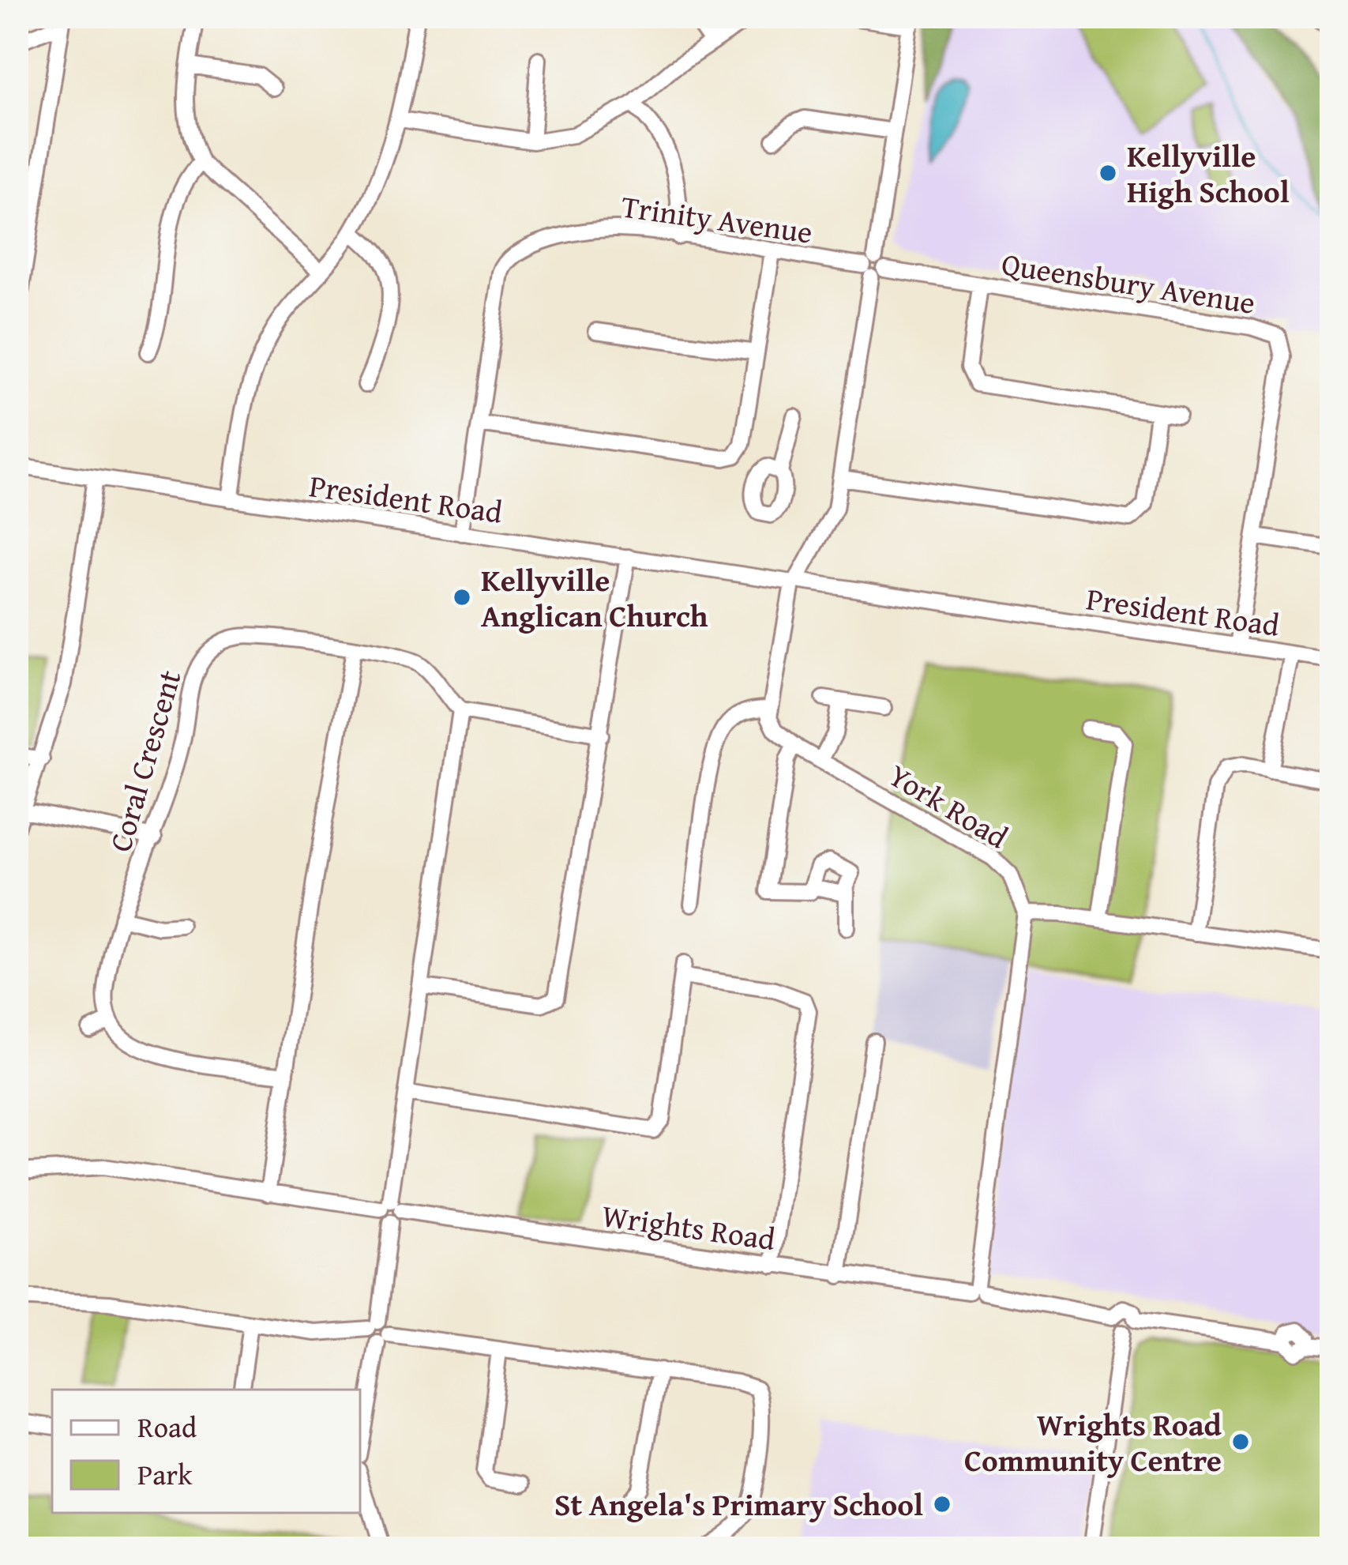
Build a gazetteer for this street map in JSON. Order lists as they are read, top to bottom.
{
  "streets": {
    "street": [
      "Trinity Avenue",
      "Queensbury Avenue",
      "President Road",
      "Coral Crescent",
      "York Road",
      "Wrights Road"
    ]
  },
  "crossings": [
    ["Trinity Avenue", "Queensbury Avenue"],
    ["Trinity Avenue", "President Road"],
    ["Queensbury Avenue", "President Road"]
  ],
  "places": [
    "Kellyville High School",
    "Kellyville Anglican Church",
    "Wrights Road Community Centre",
    "St Angela's Primary School"
  ],
  "legend": ["Road", "Park"]
}
